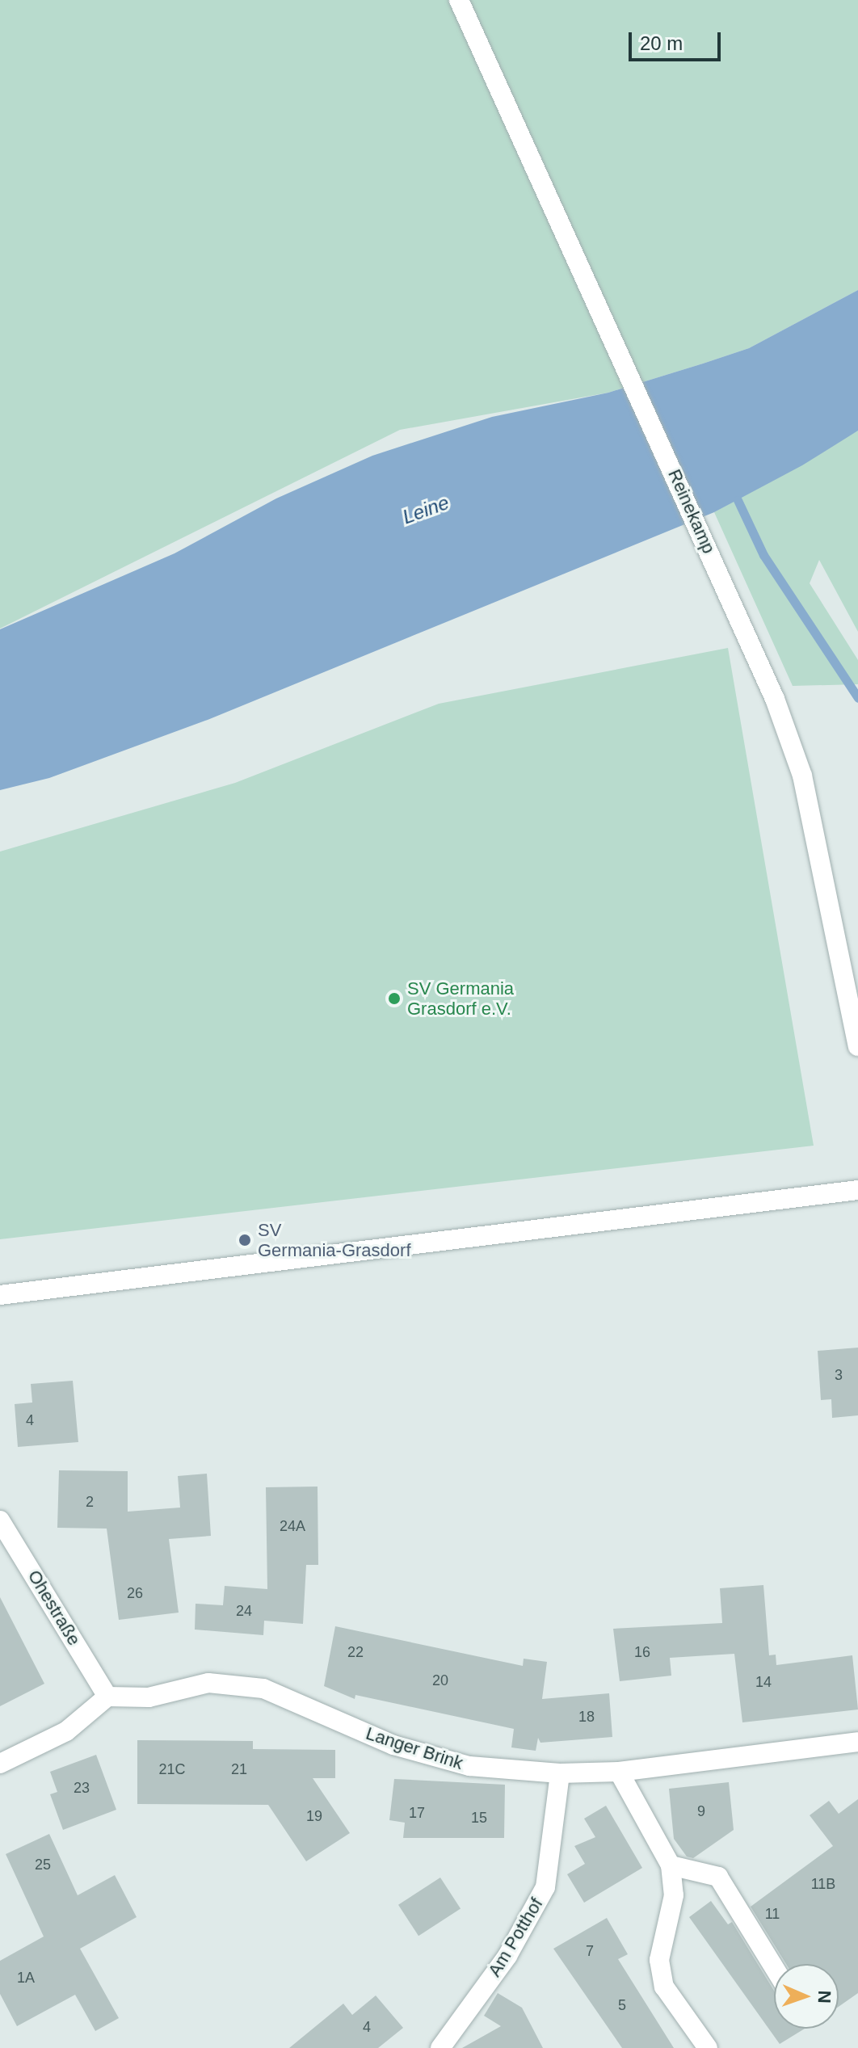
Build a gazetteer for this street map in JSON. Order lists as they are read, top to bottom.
{
  "streets": {
    "street": [
      "Reinekamp",
      "Ohestraße",
      "Langer Brink",
      "Am Potthof"
    ]
  },
  "crossings": [
    ["Ohestraße", "Langer Brink"],
    ["Langer Brink", "Am Potthof"]
  ],
  "water": ["Leine"],
  "places": ["SV Germania Grasdorf e.V.", "SV Germania-Grasdorf"],
  "house_numbers": [
    "3",
    "4",
    "2",
    "24A",
    "26",
    "24",
    "22",
    "16",
    "20",
    "14",
    "18",
    "21C",
    "21",
    "23",
    "9",
    "17",
    "19",
    "15",
    "25",
    "11B",
    "11",
    "7",
    "1A",
    "5",
    "4"
  ],
  "scale_bar": "20 m",
  "north": "right"
}
